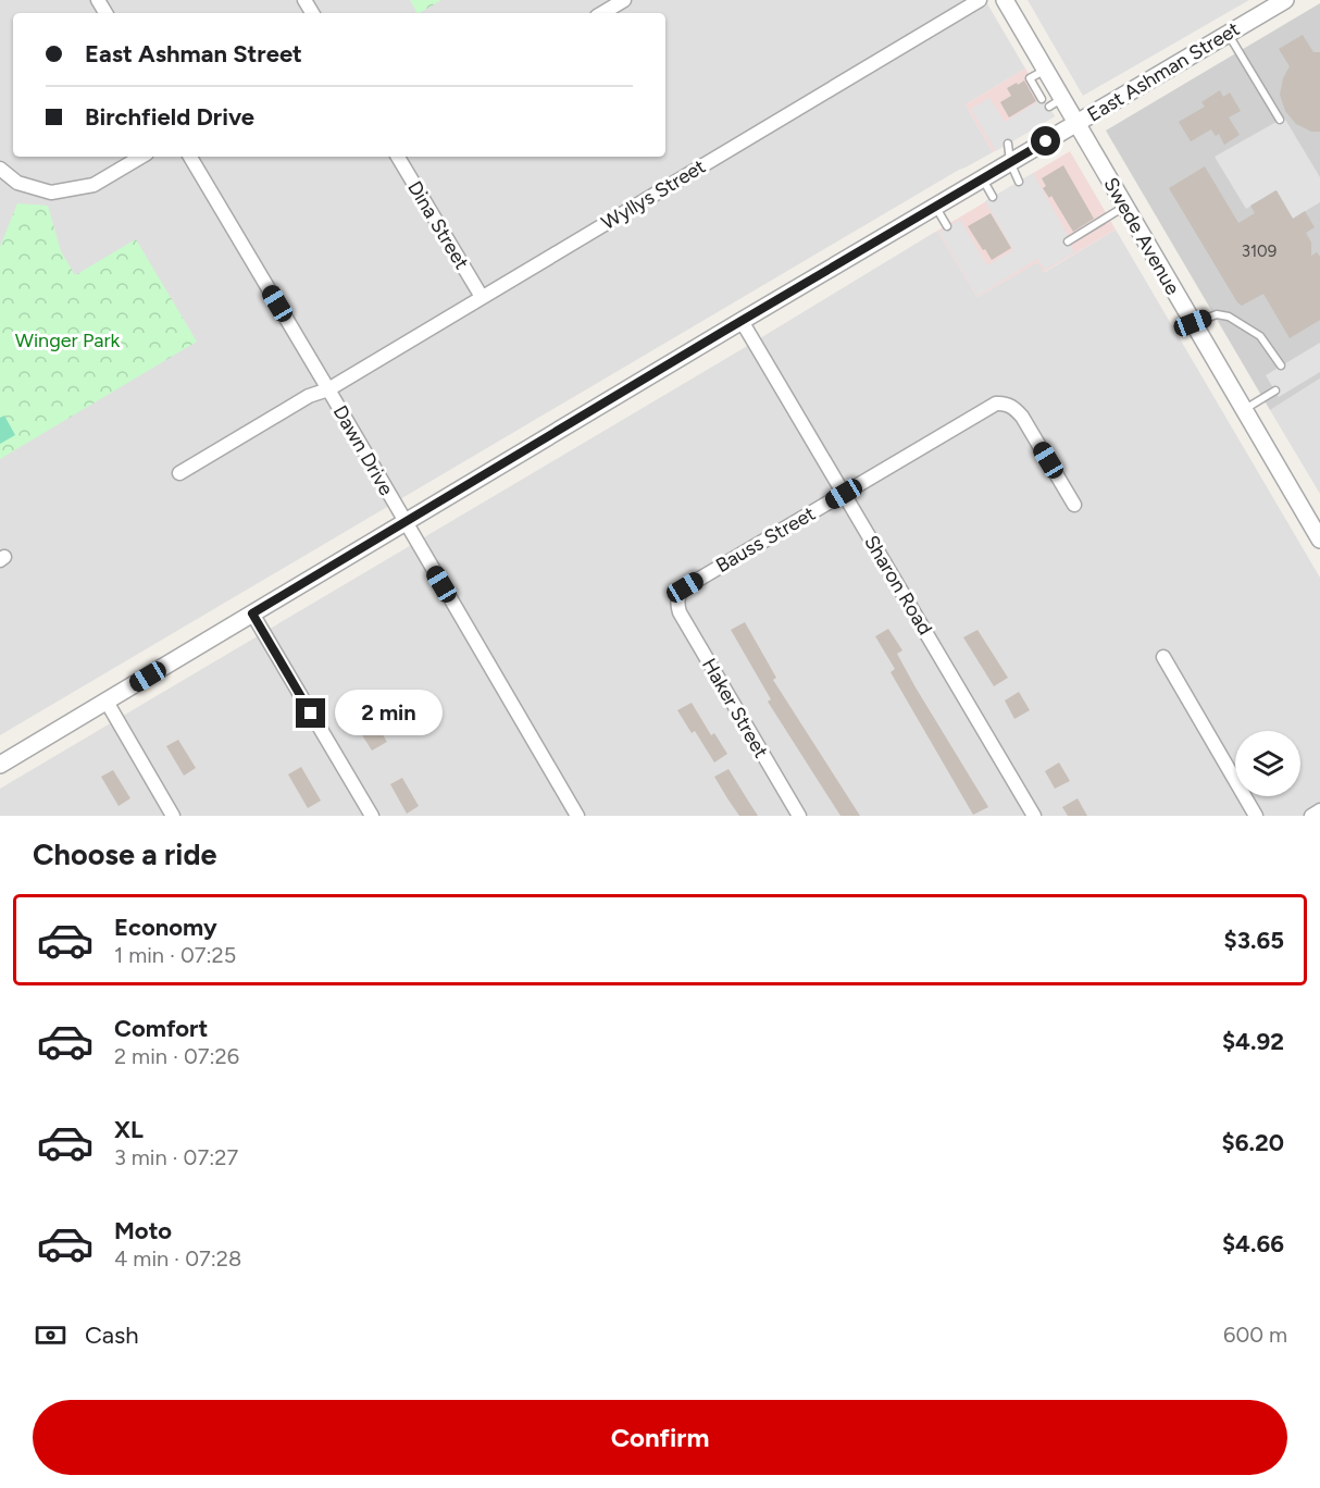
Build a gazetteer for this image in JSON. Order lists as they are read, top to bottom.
{
  "streets": {
    "street": [
      "East Ashman Street",
      "Wyllys Street",
      "Dina Street",
      "Swede Avenue",
      "Dawn Drive",
      "Bauss Street",
      "Sharon Road",
      "Haker Street"
    ]
  },
  "crossings": [
    ["East Ashman Street", "Swede Avenue"],
    ["East Ashman Street", "Dawn Drive"],
    ["East Ashman Street", "Sharon Road"],
    ["Wyllys Street", "Dina Street"],
    ["Wyllys Street", "Dawn Drive"],
    ["Bauss Street", "Sharon Road"],
    ["Bauss Street", "Haker Street"]
  ],
  "parks": ["Winger Park"],
  "house_numbers": ["3109"],
  "page": {
    "banner": ["East Ashman Street", "Birchfield Drive"],
    "bubble": "2 min",
    "heading": "Choose a ride",
    "list": [
      {
        "name": "Economy",
        "note": "1 min · 07:25",
        "value": "$3.65"
      },
      {
        "name": "Comfort",
        "note": "2 min · 07:26",
        "value": "$4.92"
      },
      {
        "name": "XL",
        "note": "3 min · 07:27",
        "value": "$6.20"
      },
      {
        "name": "Moto",
        "note": "4 min · 07:28",
        "value": "$4.66"
      }
    ],
    "pay": ["Cash", "600 m"],
    "buttons": "Confirm"
  }
}
